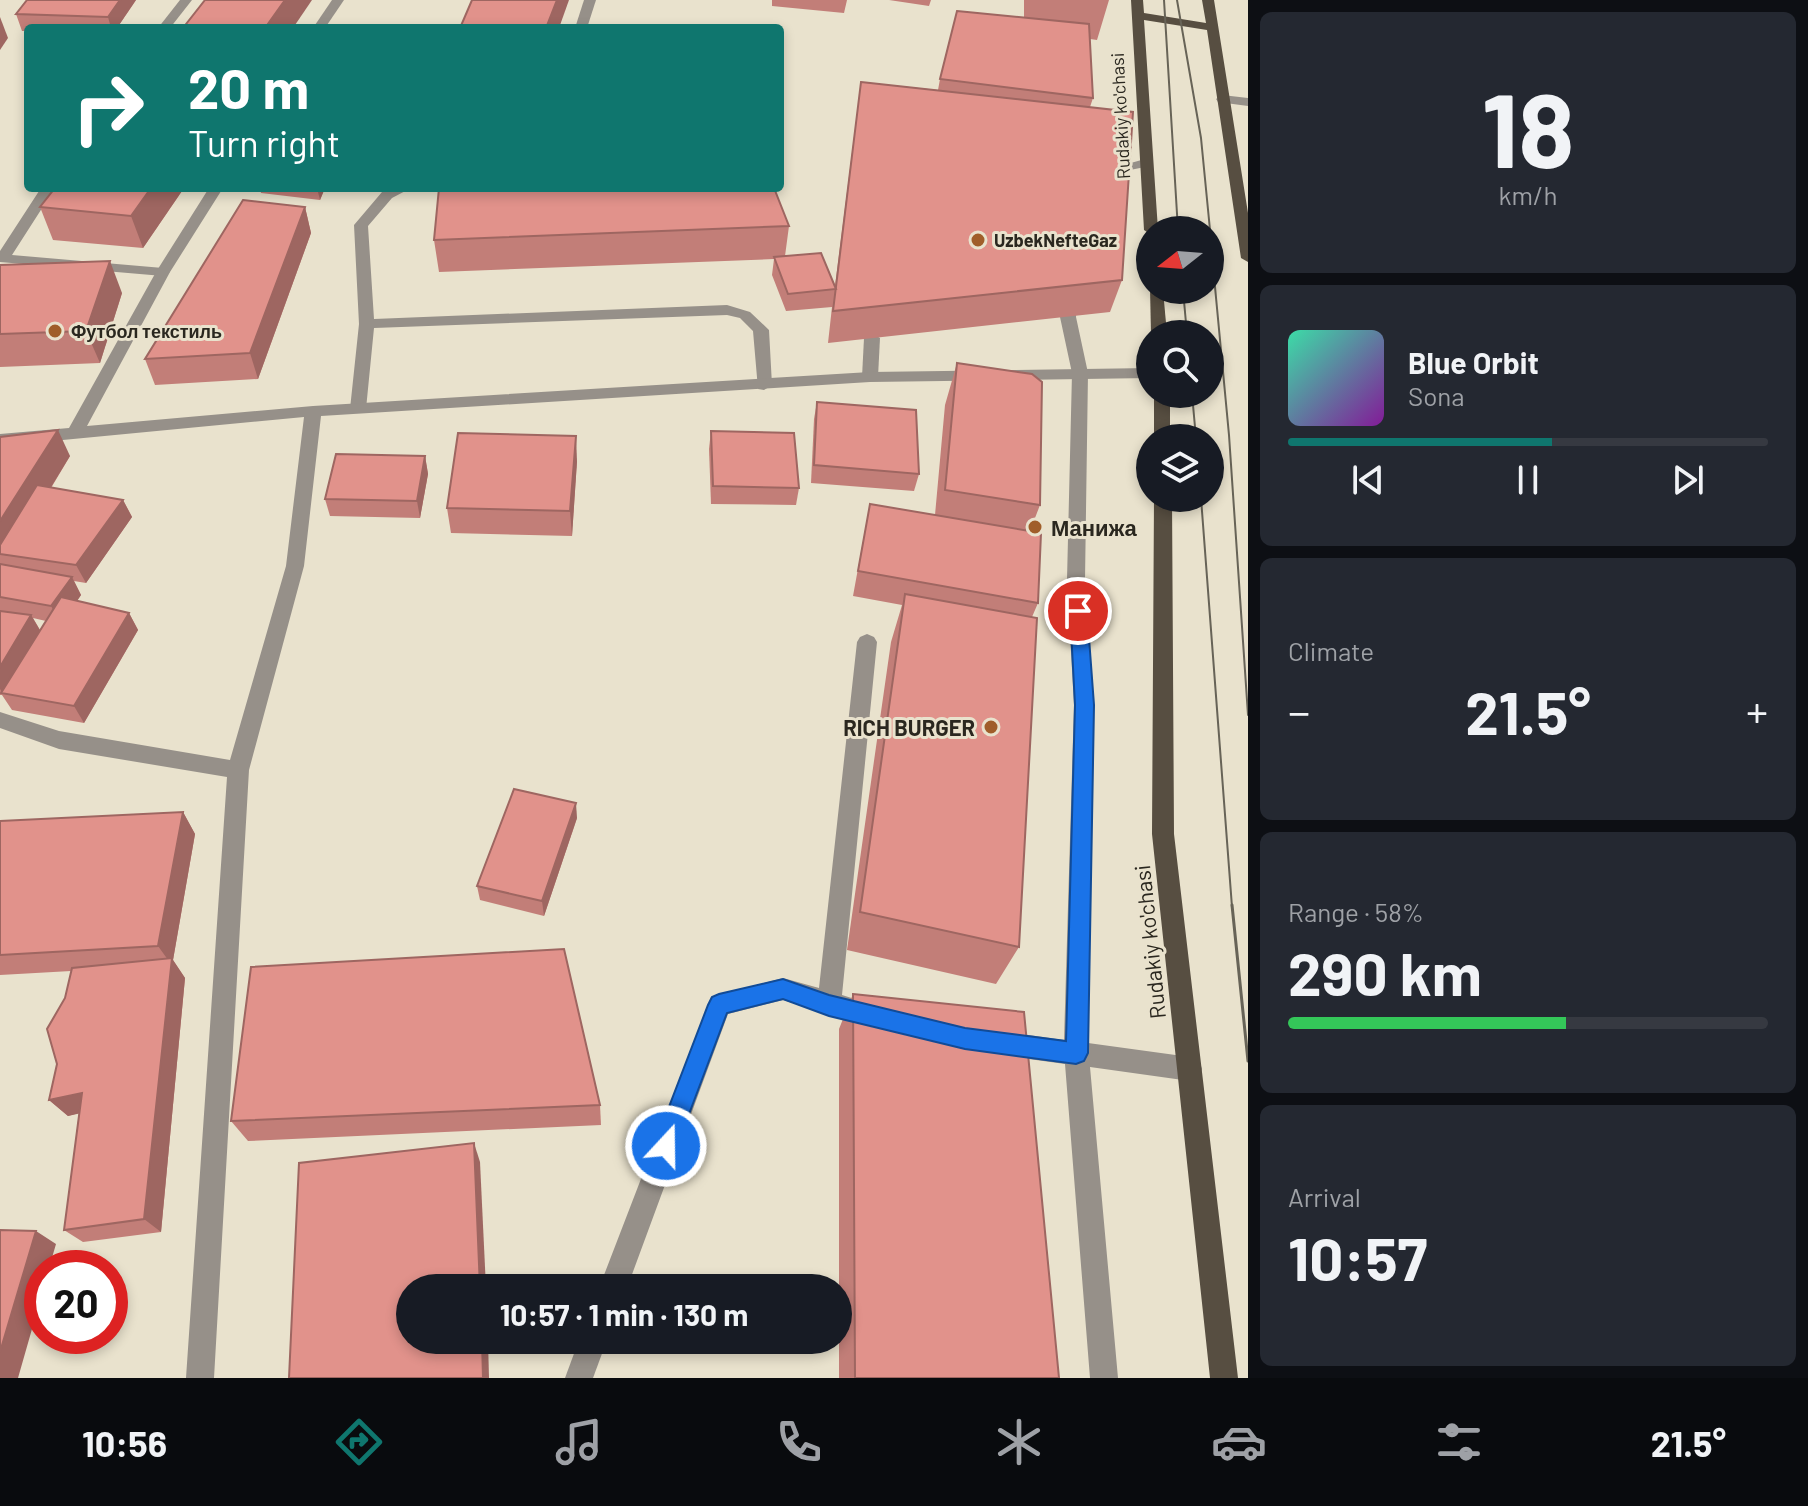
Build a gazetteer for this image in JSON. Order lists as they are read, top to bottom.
{
  "streets": {
    "main road": ["Rudakiy ko'chasi"]
  },
  "places": [
    "UzbekNefteGaz",
    "Футбол текстиль",
    "Манижа",
    "RICH BURGER"
  ],
  "north": "left",
  "page": {
    "tile": [
      ["18", "km/h"],
      "Climate",
      ["Range · 58%", "290 km"],
      ["Arrival", "10:57"]
    ],
    "turn": ["20 m", "Turn right"],
    "song": ["Blue Orbit", "Sona"],
    "heat": ["−", "21.5°", "+"],
    "limit": "20",
    "trip": "10:57 · 1 min · 130 m",
    "tabs": ["10:56", "21.5°"]
  }
}
